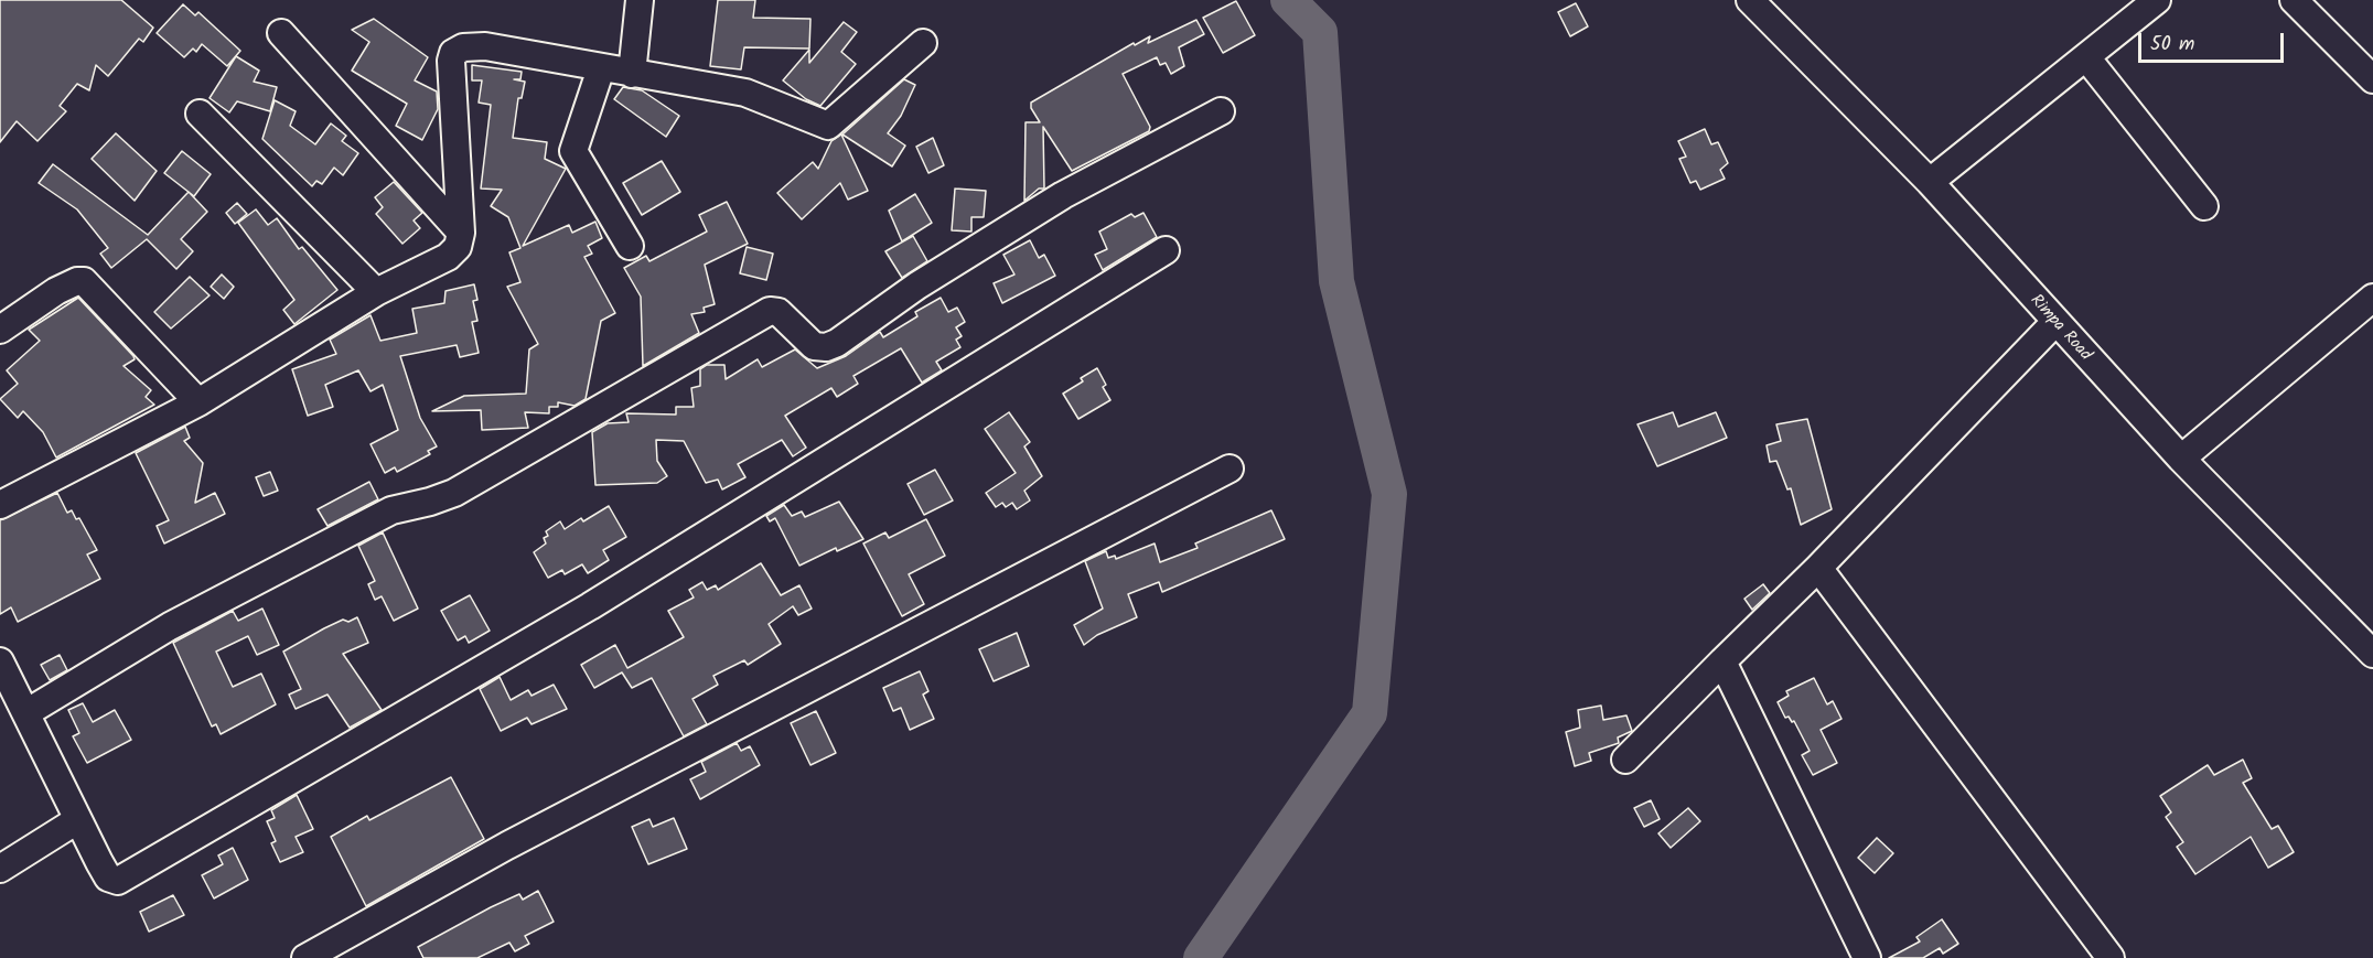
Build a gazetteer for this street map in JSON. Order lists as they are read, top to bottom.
{
  "streets": {
    "street": ["Rimpa Road"]
  },
  "scale_bar": "50 m"
}
